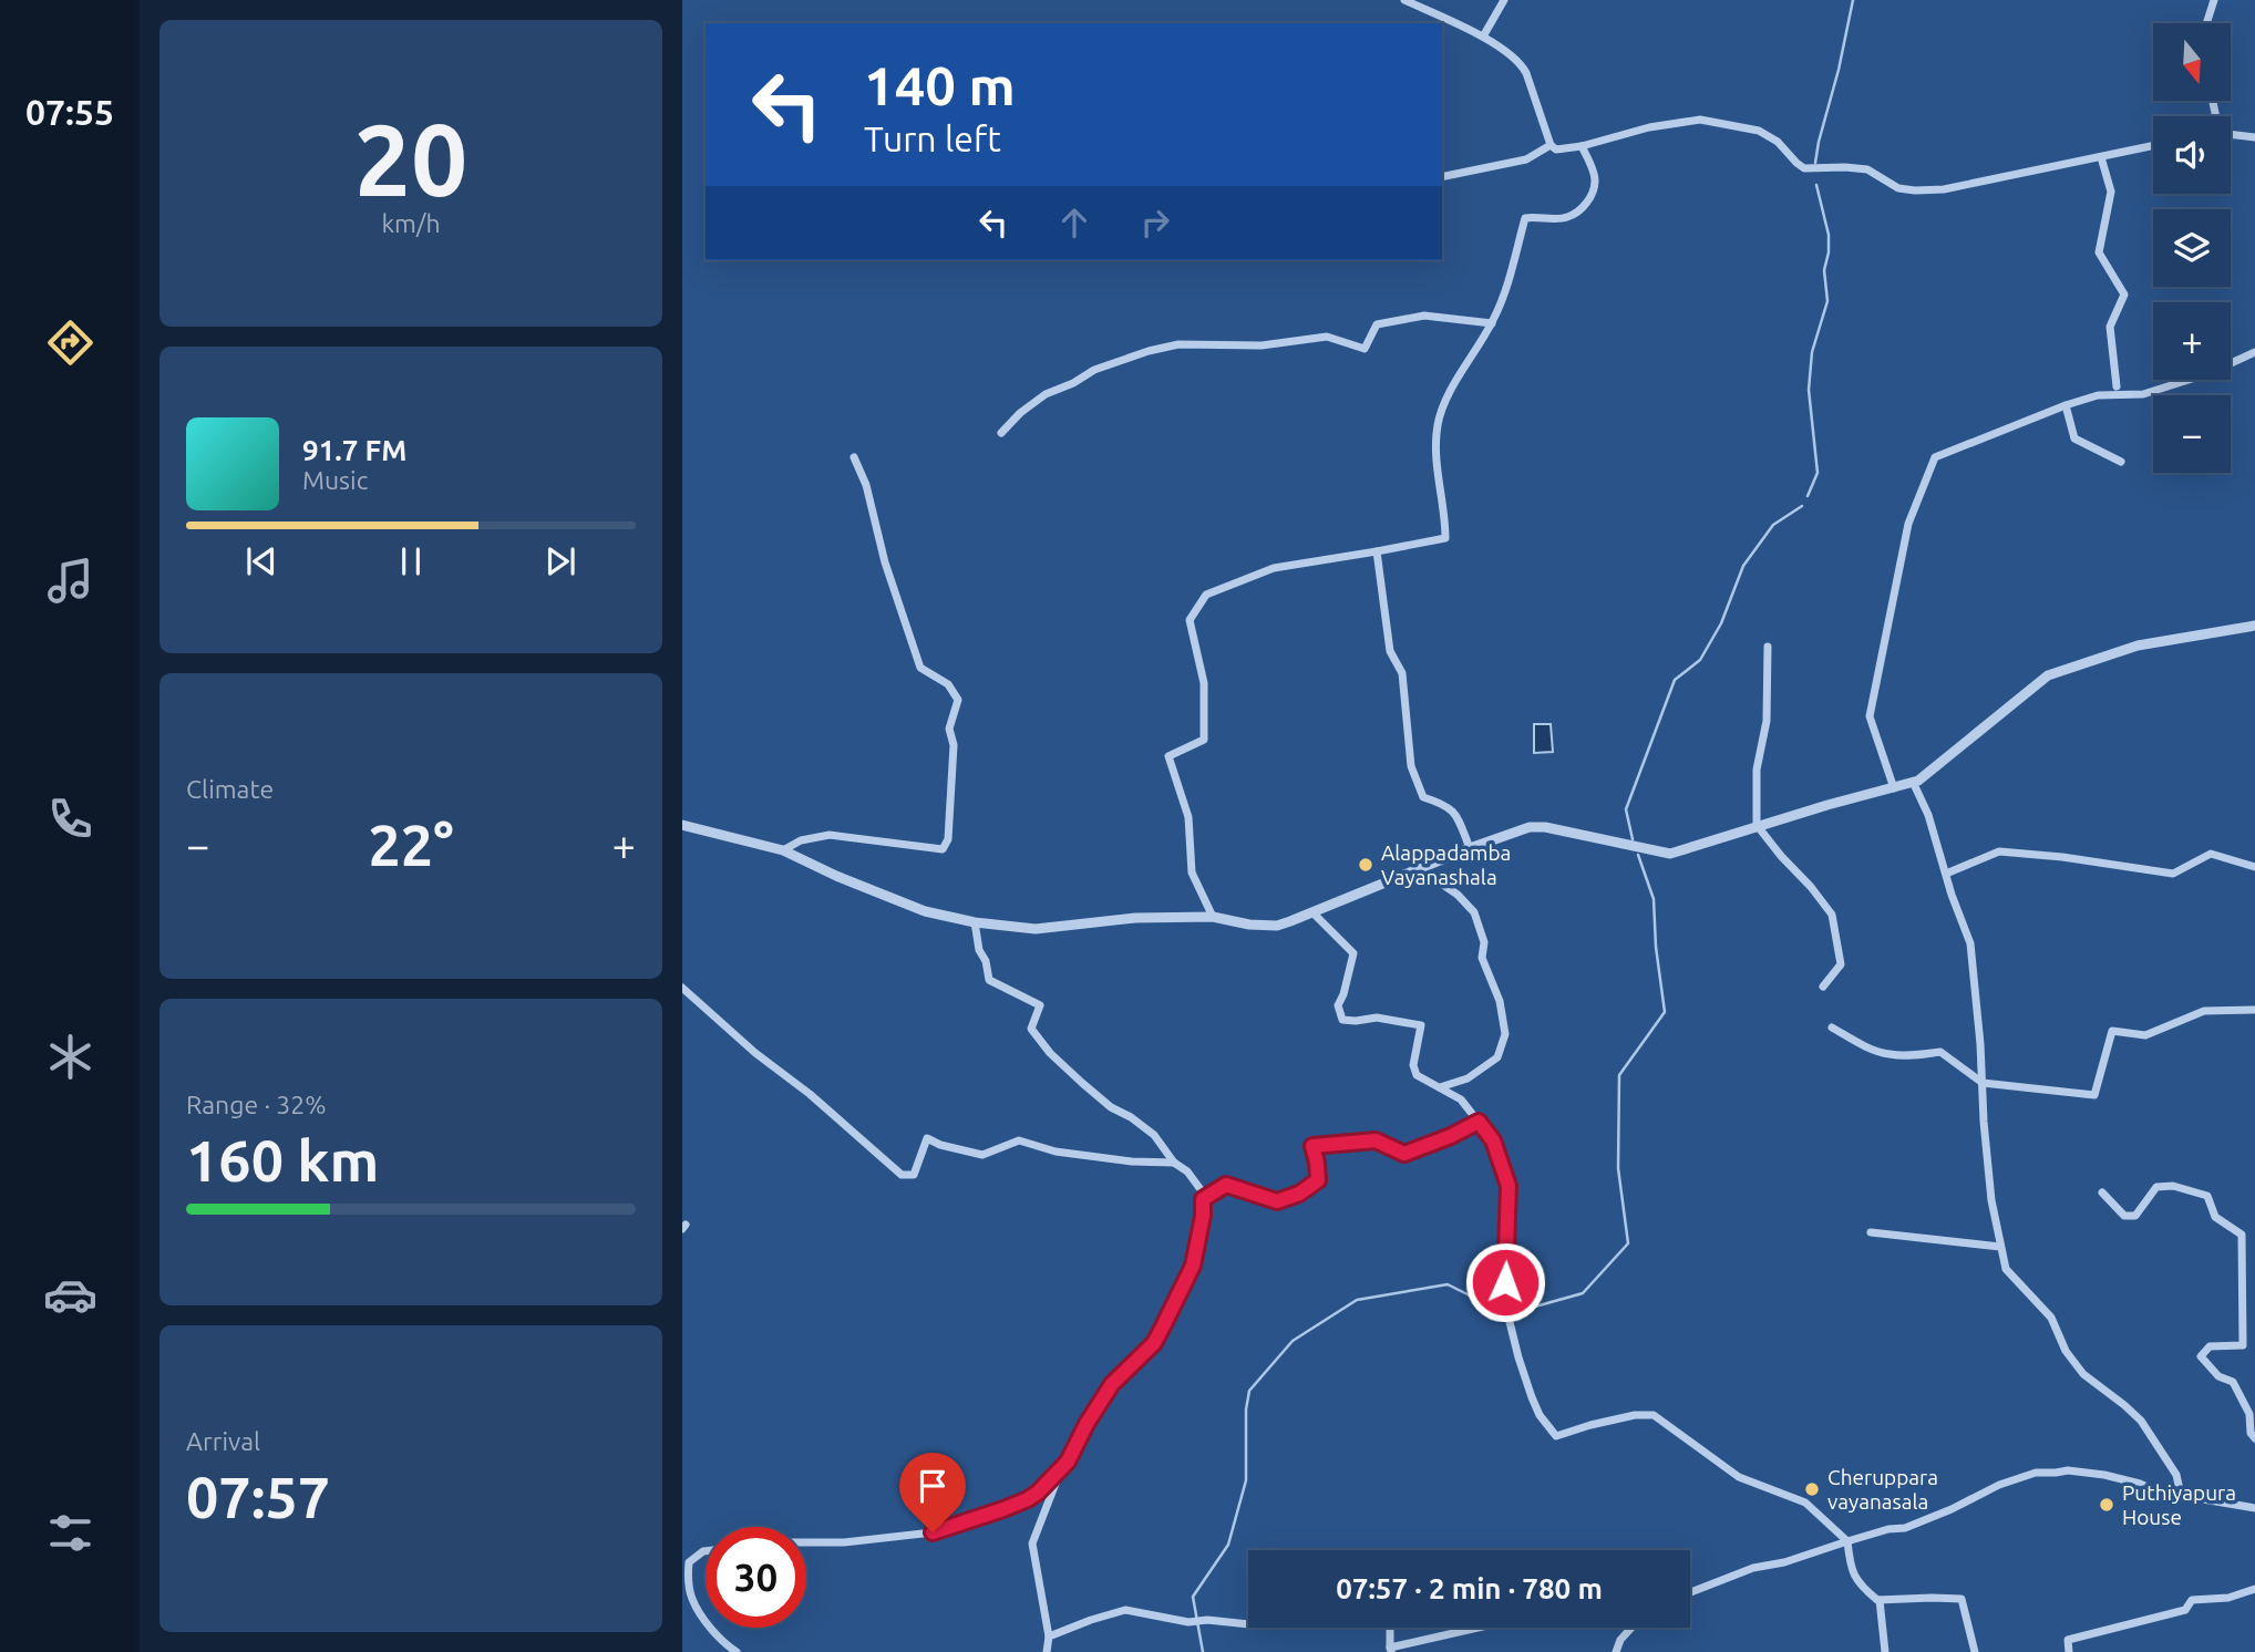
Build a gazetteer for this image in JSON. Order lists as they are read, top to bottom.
{
  "places": ["Alappadamba Vayanashala", "Cheruppara vayanasala", "Puthiyapura House"],
  "north": "bottom",
  "page": {
    "tabs": "07:55",
    "tile": [
      ["20", "km/h"],
      "Climate",
      ["Range · 32%", "160 km"],
      ["Arrival", "07:57"]
    ],
    "map_buttons": ["+", "−"],
    "turn": ["140 m", "Turn left"],
    "song": ["91.7 FM", "Music"],
    "heat": ["−", "22°", "+"],
    "limit": "30",
    "trip": "07:57 · 2 min · 780 m"
  }
}
